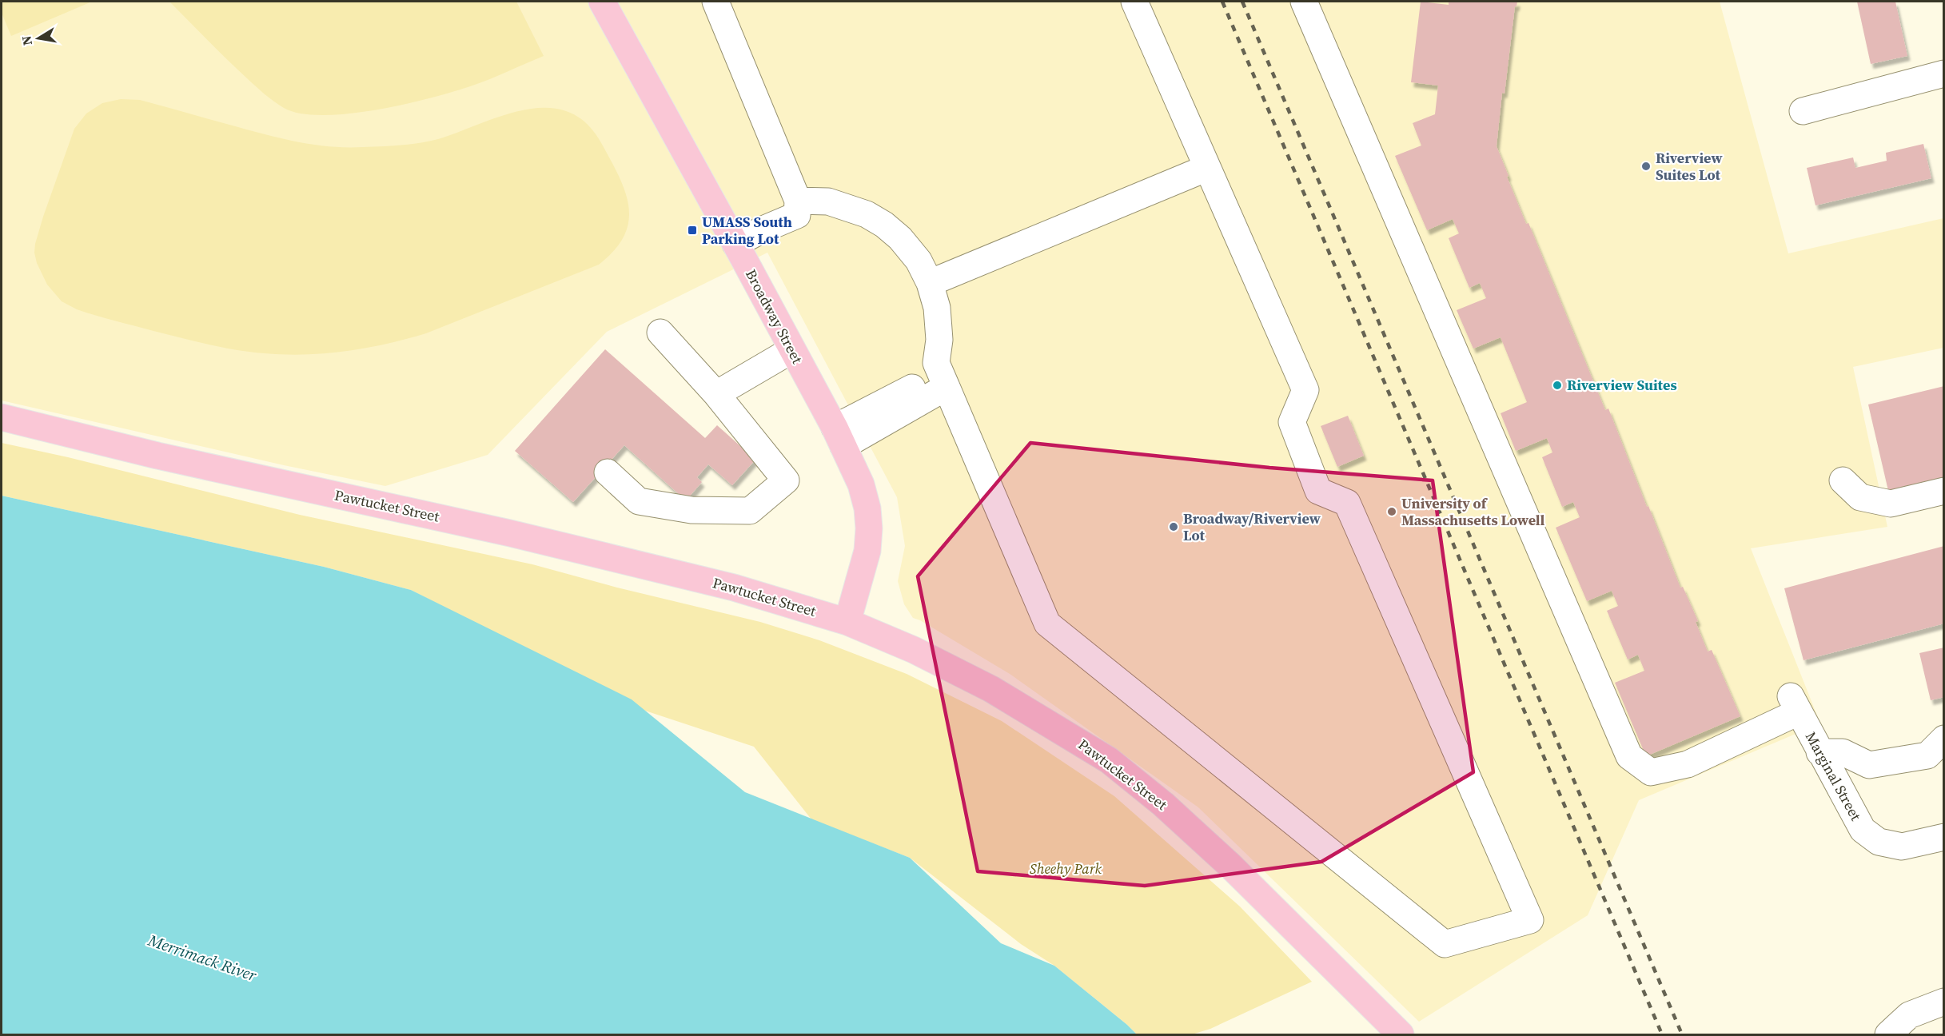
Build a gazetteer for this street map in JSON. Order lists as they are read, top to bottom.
{
  "streets": {
    "main road": ["Broadway Street", "Pawtucket Street"],
    "street": ["Marginal Street"]
  },
  "crossings": [
    ["Broadway Street", "Pawtucket Street"]
  ],
  "water": ["Merrimack River"],
  "parks": ["Sheehy Park"],
  "places": {
    "other": [
      "Riverview Suites Lot",
      "Riverview Suites",
      "University of Massachusetts Lowell",
      "Broadway/Riverview Lot"
    ],
    "transit": ["UMASS South Parking Lot"]
  },
  "north": "left"
}
